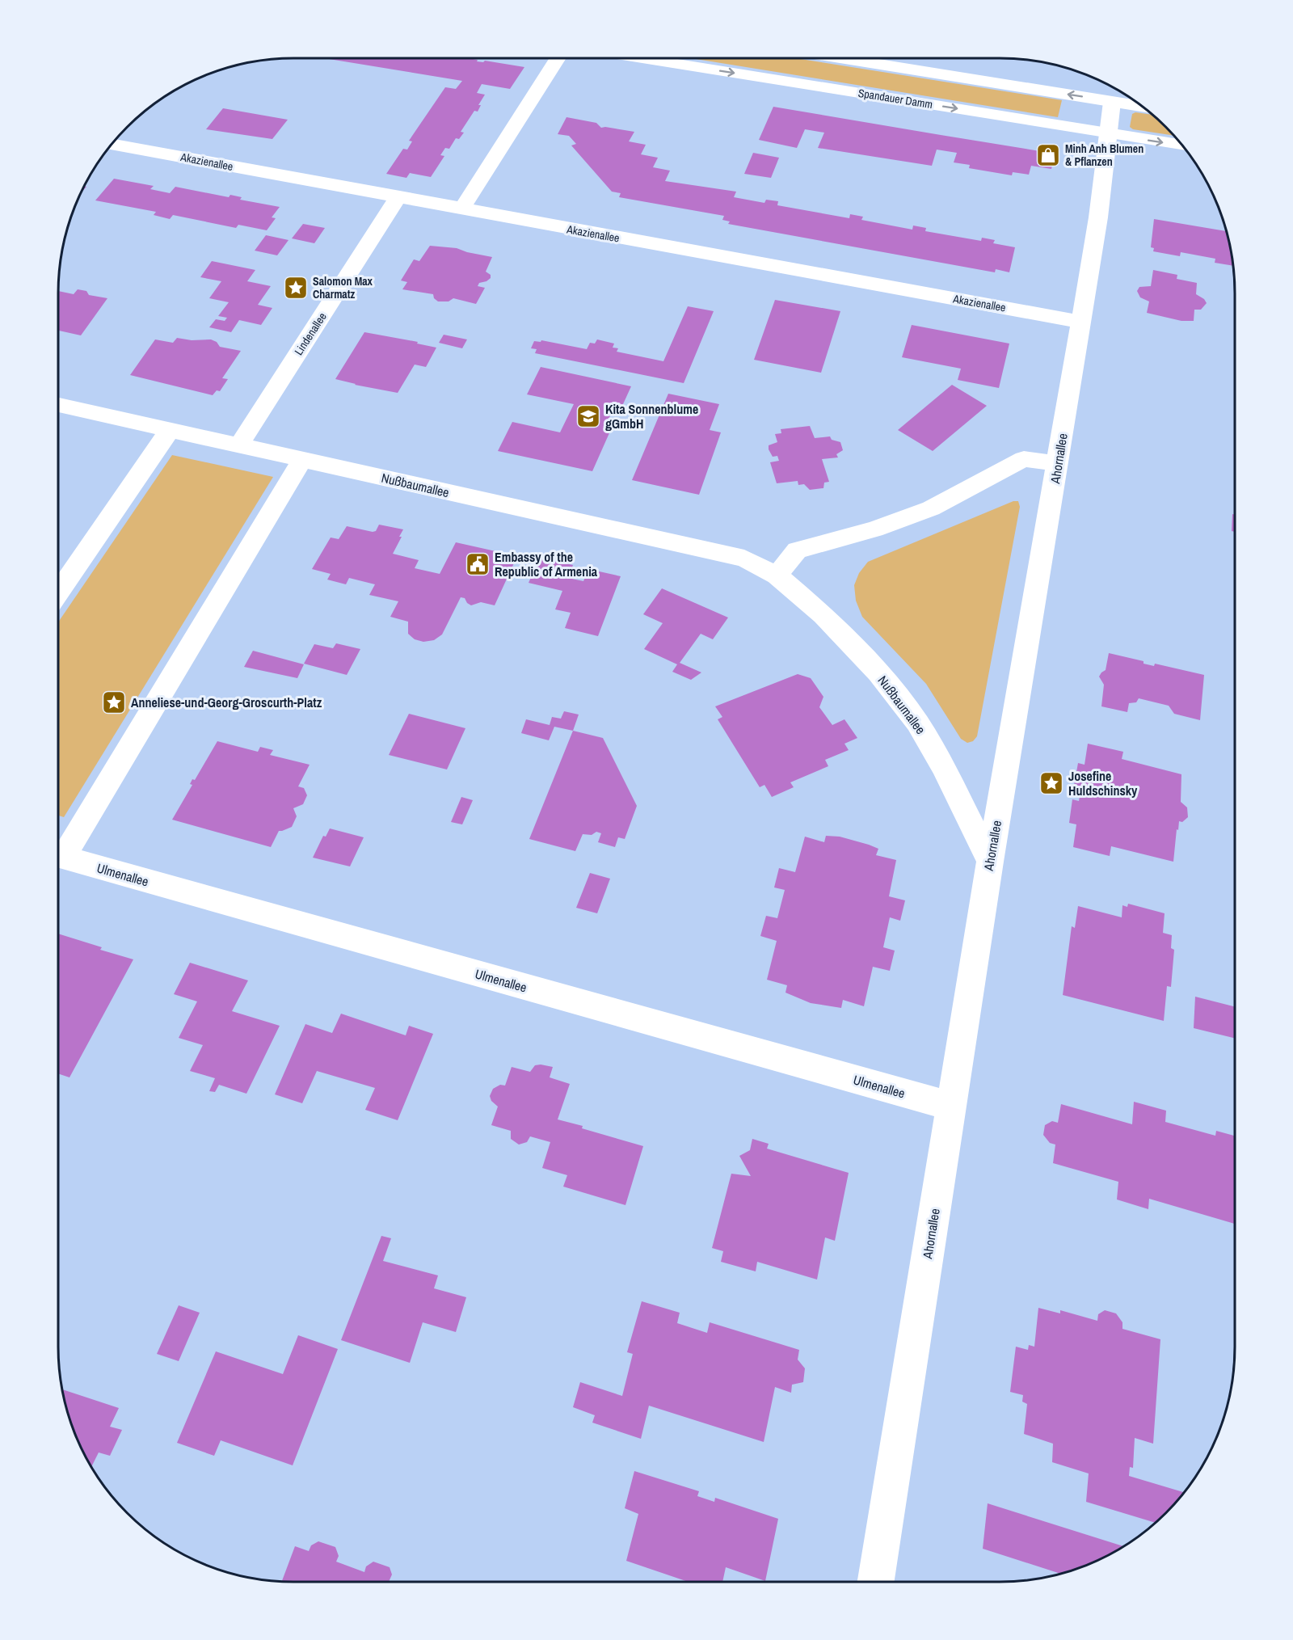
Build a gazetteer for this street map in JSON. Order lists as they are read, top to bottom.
{
  "streets": {
    "street": [
      "Spandauer Damm",
      "Akazienallee",
      "Lindenallee",
      "Ahornallee",
      "Nußbaumallee",
      "Ulmenallee"
    ]
  },
  "crossings": [
    ["Spandauer Damm", "Ahornallee"],
    ["Akazienallee", "Lindenallee"],
    ["Akazienallee", "Ahornallee"],
    ["Lindenallee", "Nußbaumallee"],
    ["Ahornallee", "Nußbaumallee"],
    ["Ahornallee", "Ulmenallee"]
  ],
  "places": {
    "shop": ["Minh Anh Blumen & Pflanzen"],
    "place": ["Salomon Max Charmatz", "Anneliese-und-Georg-Groscurth-Platz", "Josefine Huldschinsky"],
    "school or university": ["Kita Sonnenblume gGmbH"],
    "public building": ["Embassy of the Republic of Armenia"]
  }
}
